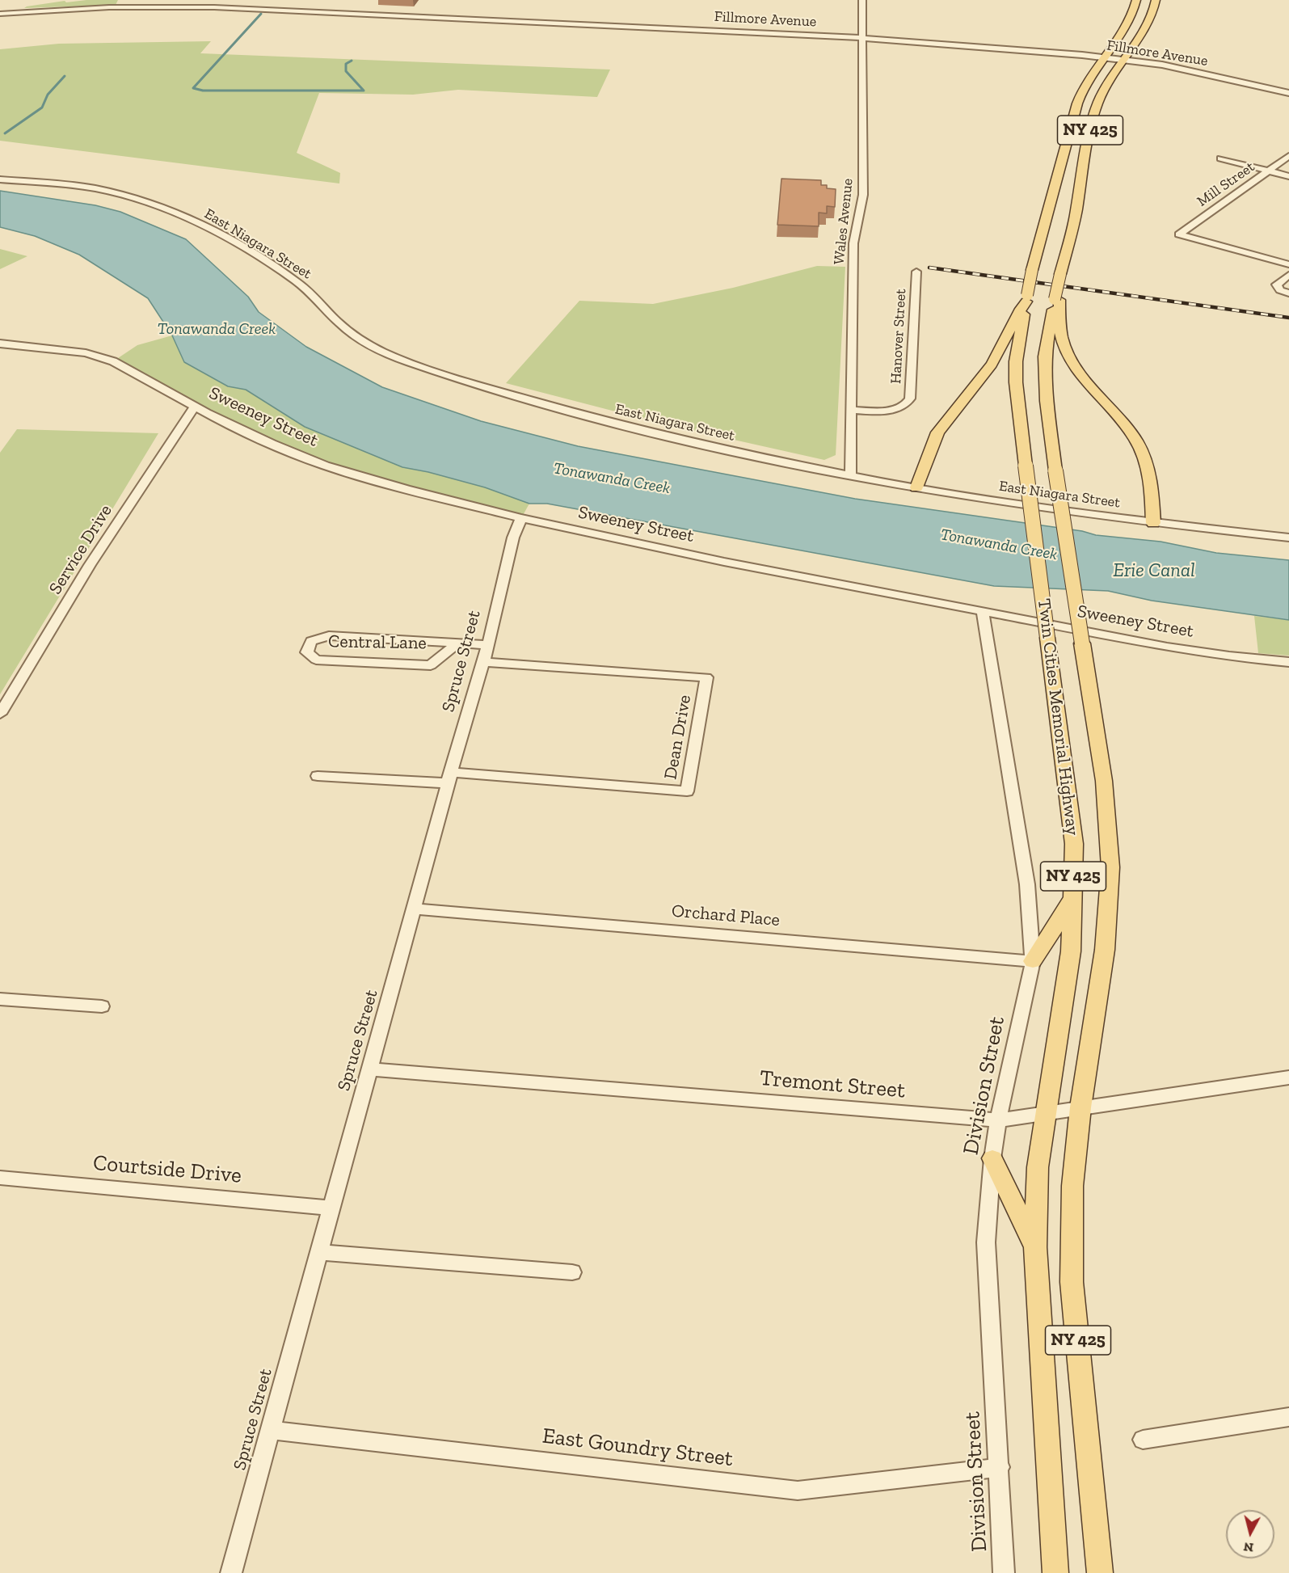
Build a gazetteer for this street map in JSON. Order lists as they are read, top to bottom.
{
  "streets": {
    "main road": ["NY 425", "Twin Cities Memorial Highway"],
    "street": [
      "Fillmore Avenue",
      "Mill Street",
      "Wales Avenue",
      "East Niagara Street",
      "Hanover Street",
      "Sweeney Street",
      "Service Drive",
      "Central Lane",
      "Spruce Street",
      "Dean Drive",
      "Orchard Place",
      "Tremont Street",
      "Division Street",
      "Courtside Drive",
      "East Goundry Street"
    ]
  },
  "crossings": [
    ["Fillmore Avenue", "NY 425"],
    ["Fillmore Avenue", "Wales Avenue"],
    ["Fillmore Avenue", "Twin Cities Memorial Highway"],
    ["NY 425", "Twin Cities Memorial Highway"],
    ["Wales Avenue", "East Niagara Street"],
    ["Wales Avenue", "Hanover Street"],
    ["Sweeney Street", "Service Drive"],
    ["Sweeney Street", "Spruce Street"],
    ["Sweeney Street", "Division Street"],
    ["Central Lane", "Spruce Street"],
    ["Spruce Street", "Dean Drive"],
    ["Spruce Street", "Orchard Place"],
    ["Spruce Street", "Tremont Street"],
    ["Spruce Street", "Courtside Drive"],
    ["Spruce Street", "East Goundry Street"],
    ["Twin Cities Memorial Highway", "Tremont Street"],
    ["Orchard Place", "Division Street"],
    ["Tremont Street", "Division Street"],
    ["Division Street", "East Goundry Street"]
  ],
  "water": ["Tonawanda Creek", "Erie Canal"],
  "north": "bottom"
}
